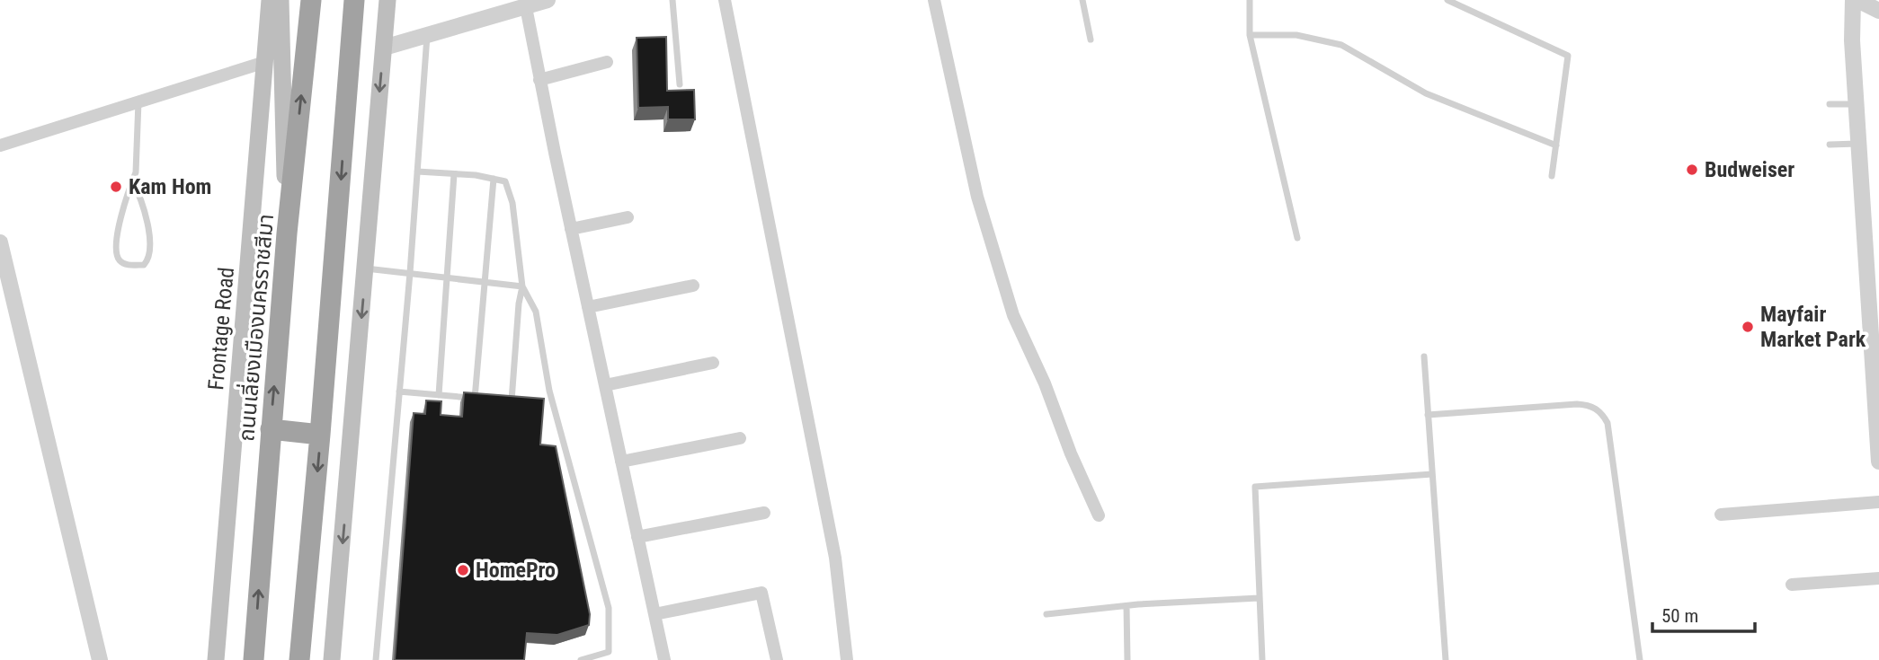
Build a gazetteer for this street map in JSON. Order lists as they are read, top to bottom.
{
  "streets": {
    "highway": ["ถนนเลี่ยงเมืองนครราชสีมา"],
    "main road": ["Frontage Road"]
  },
  "places": [
    "Budweiser",
    "Kam Hom",
    "Mayfair Market Park",
    "HomePro"
  ],
  "scale_bar": "50 m"
}
